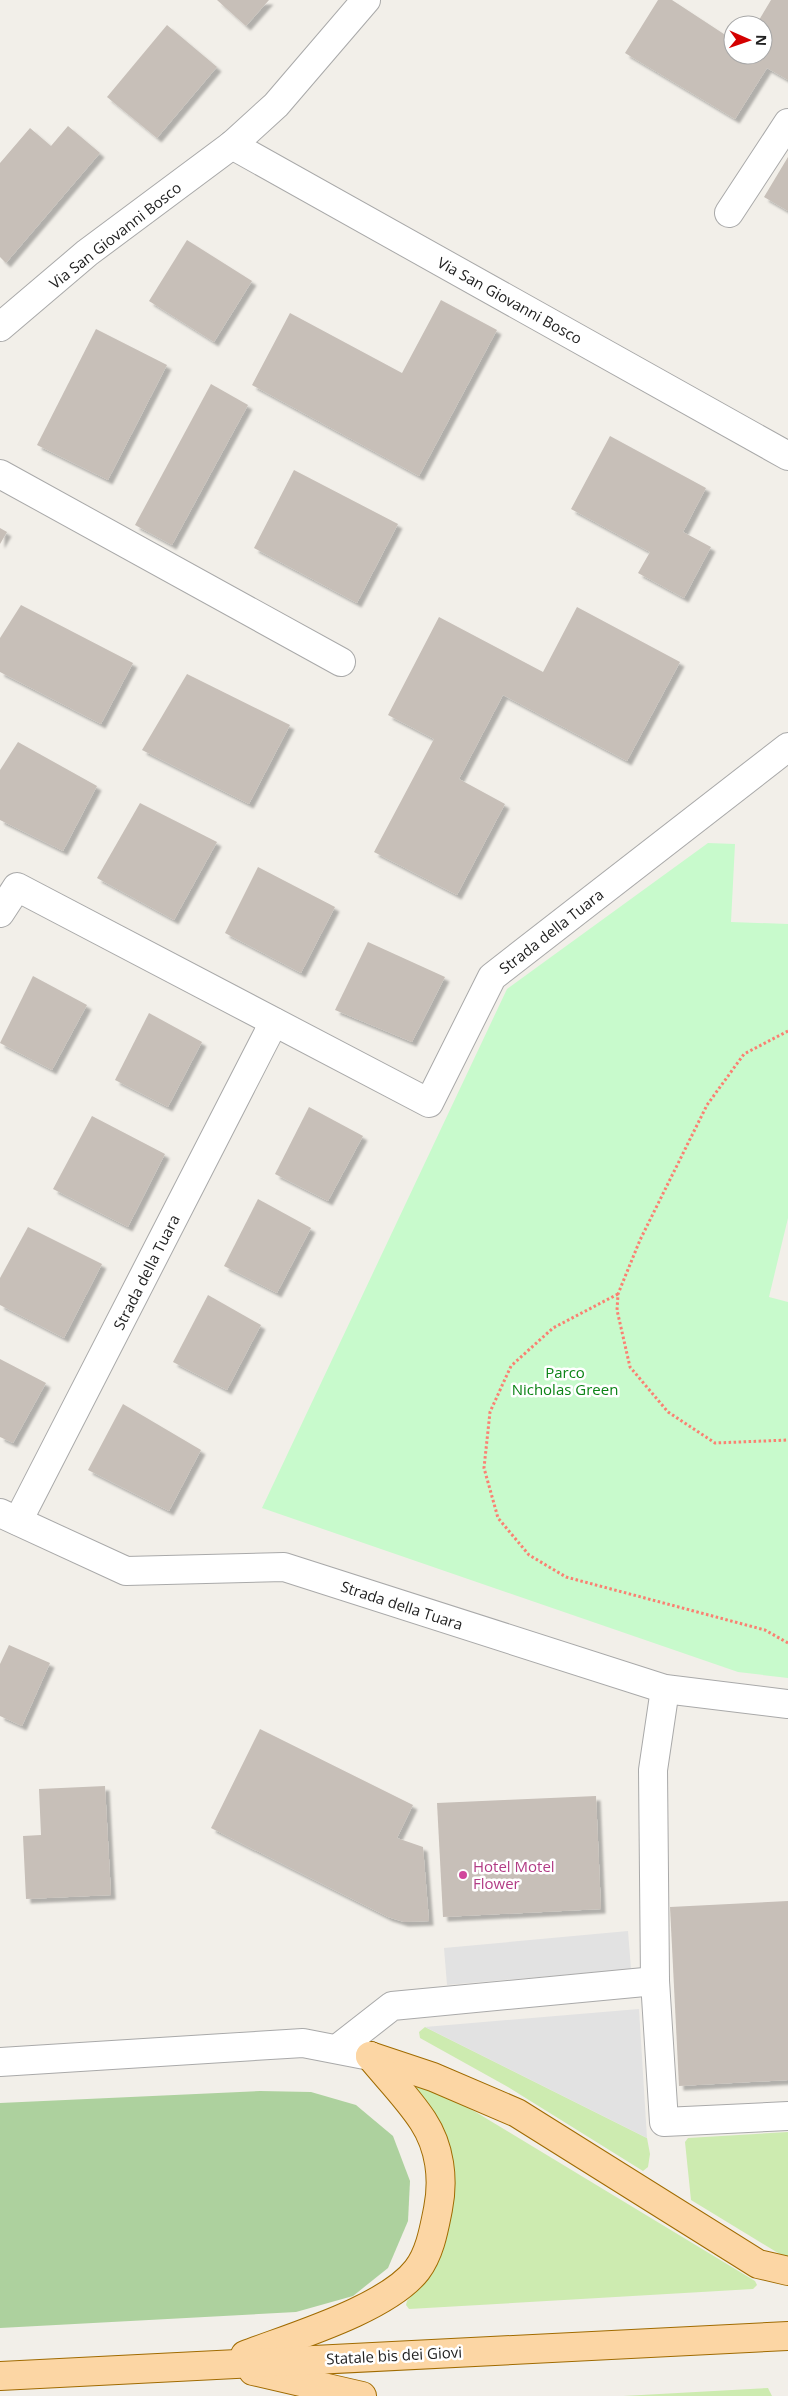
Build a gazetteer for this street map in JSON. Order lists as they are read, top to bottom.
{
  "streets": {
    "main road": ["Statale bis dei Giovi"],
    "street": ["Via San Giovanni Bosco", "Strada della Tuara"]
  },
  "parks": ["Parco Nicholas Green"],
  "places": ["Hotel Motel Flower"],
  "north": "right"
}
